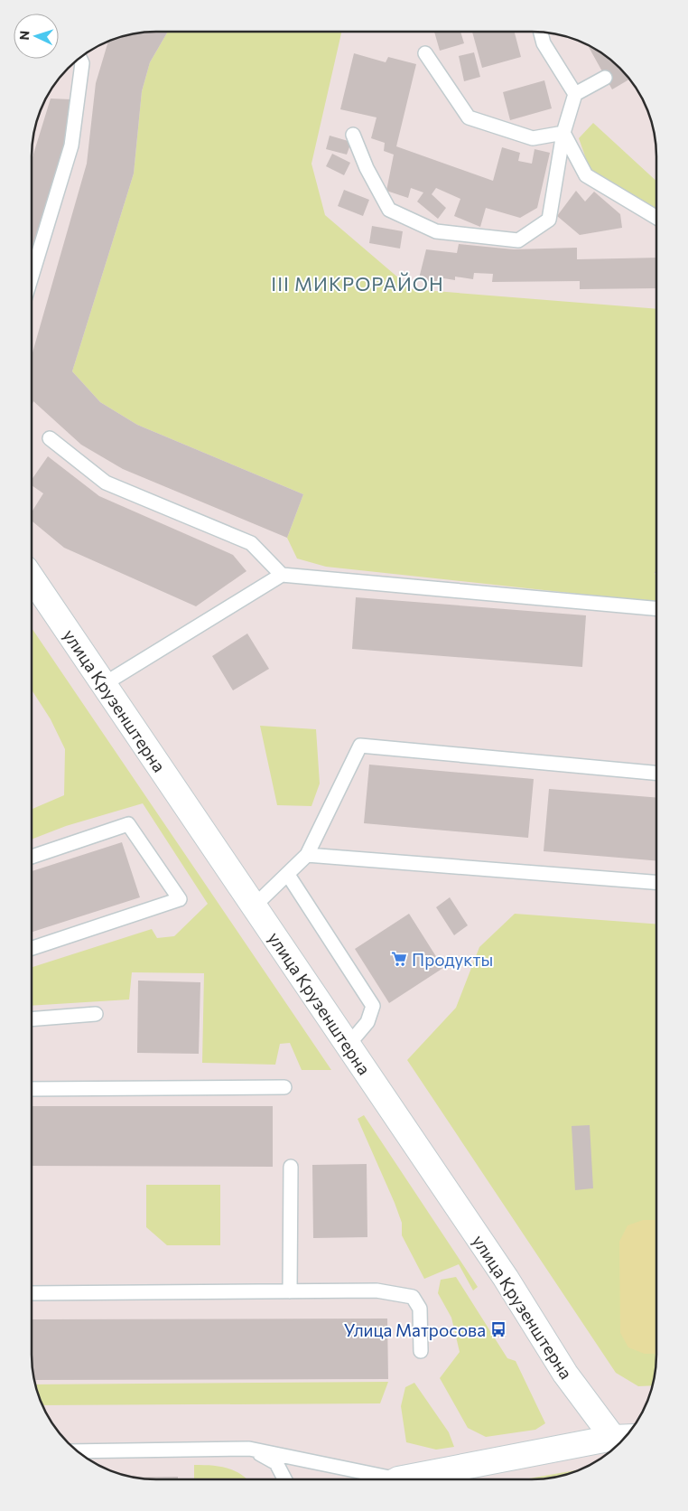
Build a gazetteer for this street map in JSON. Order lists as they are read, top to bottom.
{
  "streets": {
    "street": ["улица Крузенштерна"]
  },
  "districts": ["III МИКРОРАЙОН"],
  "places": {
    "supermarket": ["Продукты"],
    "bus stop": ["Улица Матросова"]
  },
  "north": "left"
}
